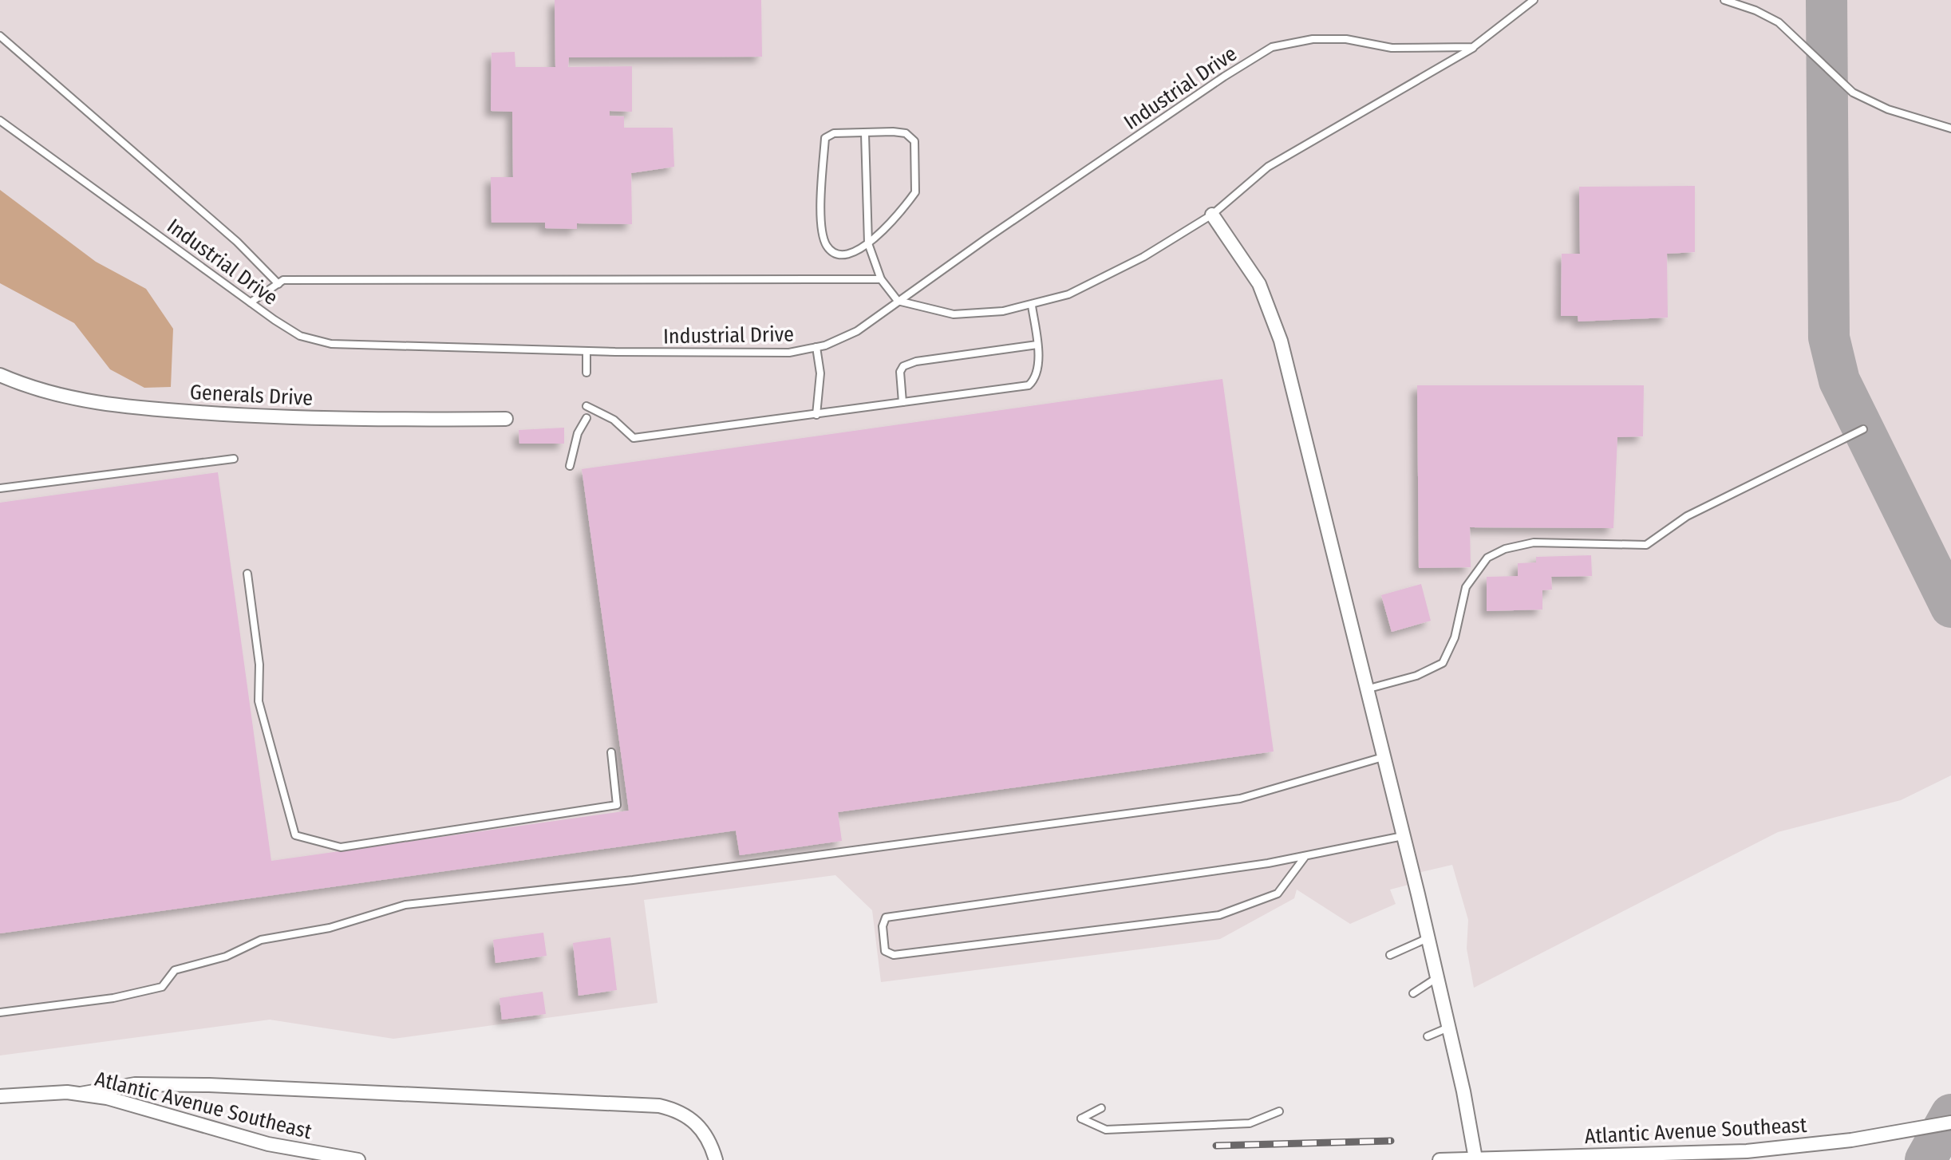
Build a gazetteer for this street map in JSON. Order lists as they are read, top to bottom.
{
  "streets": {
    "street": ["Generals Drive", "Atlantic Avenue Southeast"],
    "lane": ["Industrial Drive"]
  }
}
